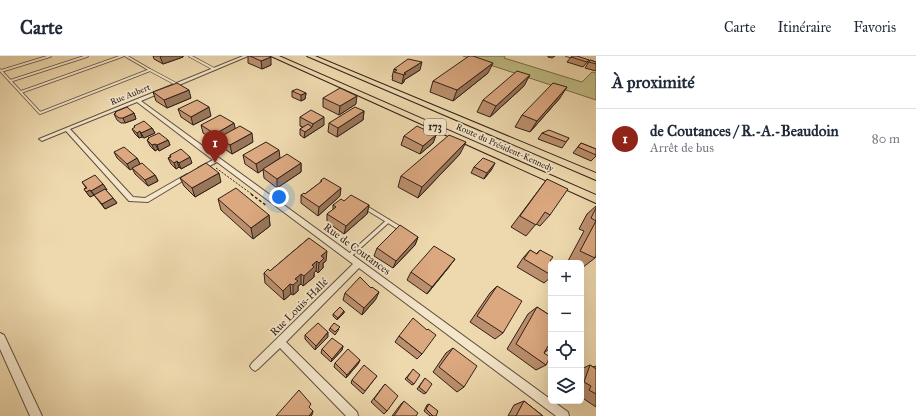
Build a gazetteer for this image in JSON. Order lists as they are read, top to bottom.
{
  "streets": {
    "main road": ["173", "Route du Président-Kennedy"],
    "street": ["Rue Aubert", "Rue de Coutances", "Rue Louis-Hallé"]
  },
  "crossings": [
    ["Rue Aubert", "Rue de Coutances"],
    ["Rue de Coutances", "Rue Louis-Hallé"]
  ],
  "page": {
    "header": "Carte",
    "nav": ["Carte", "Itinéraire", "Favoris"],
    "heading": "À proximité",
    "list": [
      {
        "mark": "1",
        "name": "de Coutances / R.-A.-Beaudoin",
        "note": "Arrêt de bus",
        "value": "80 m"
      }
    ],
    "pins": "1",
    "map_buttons": ["+", "−"]
  }
}
